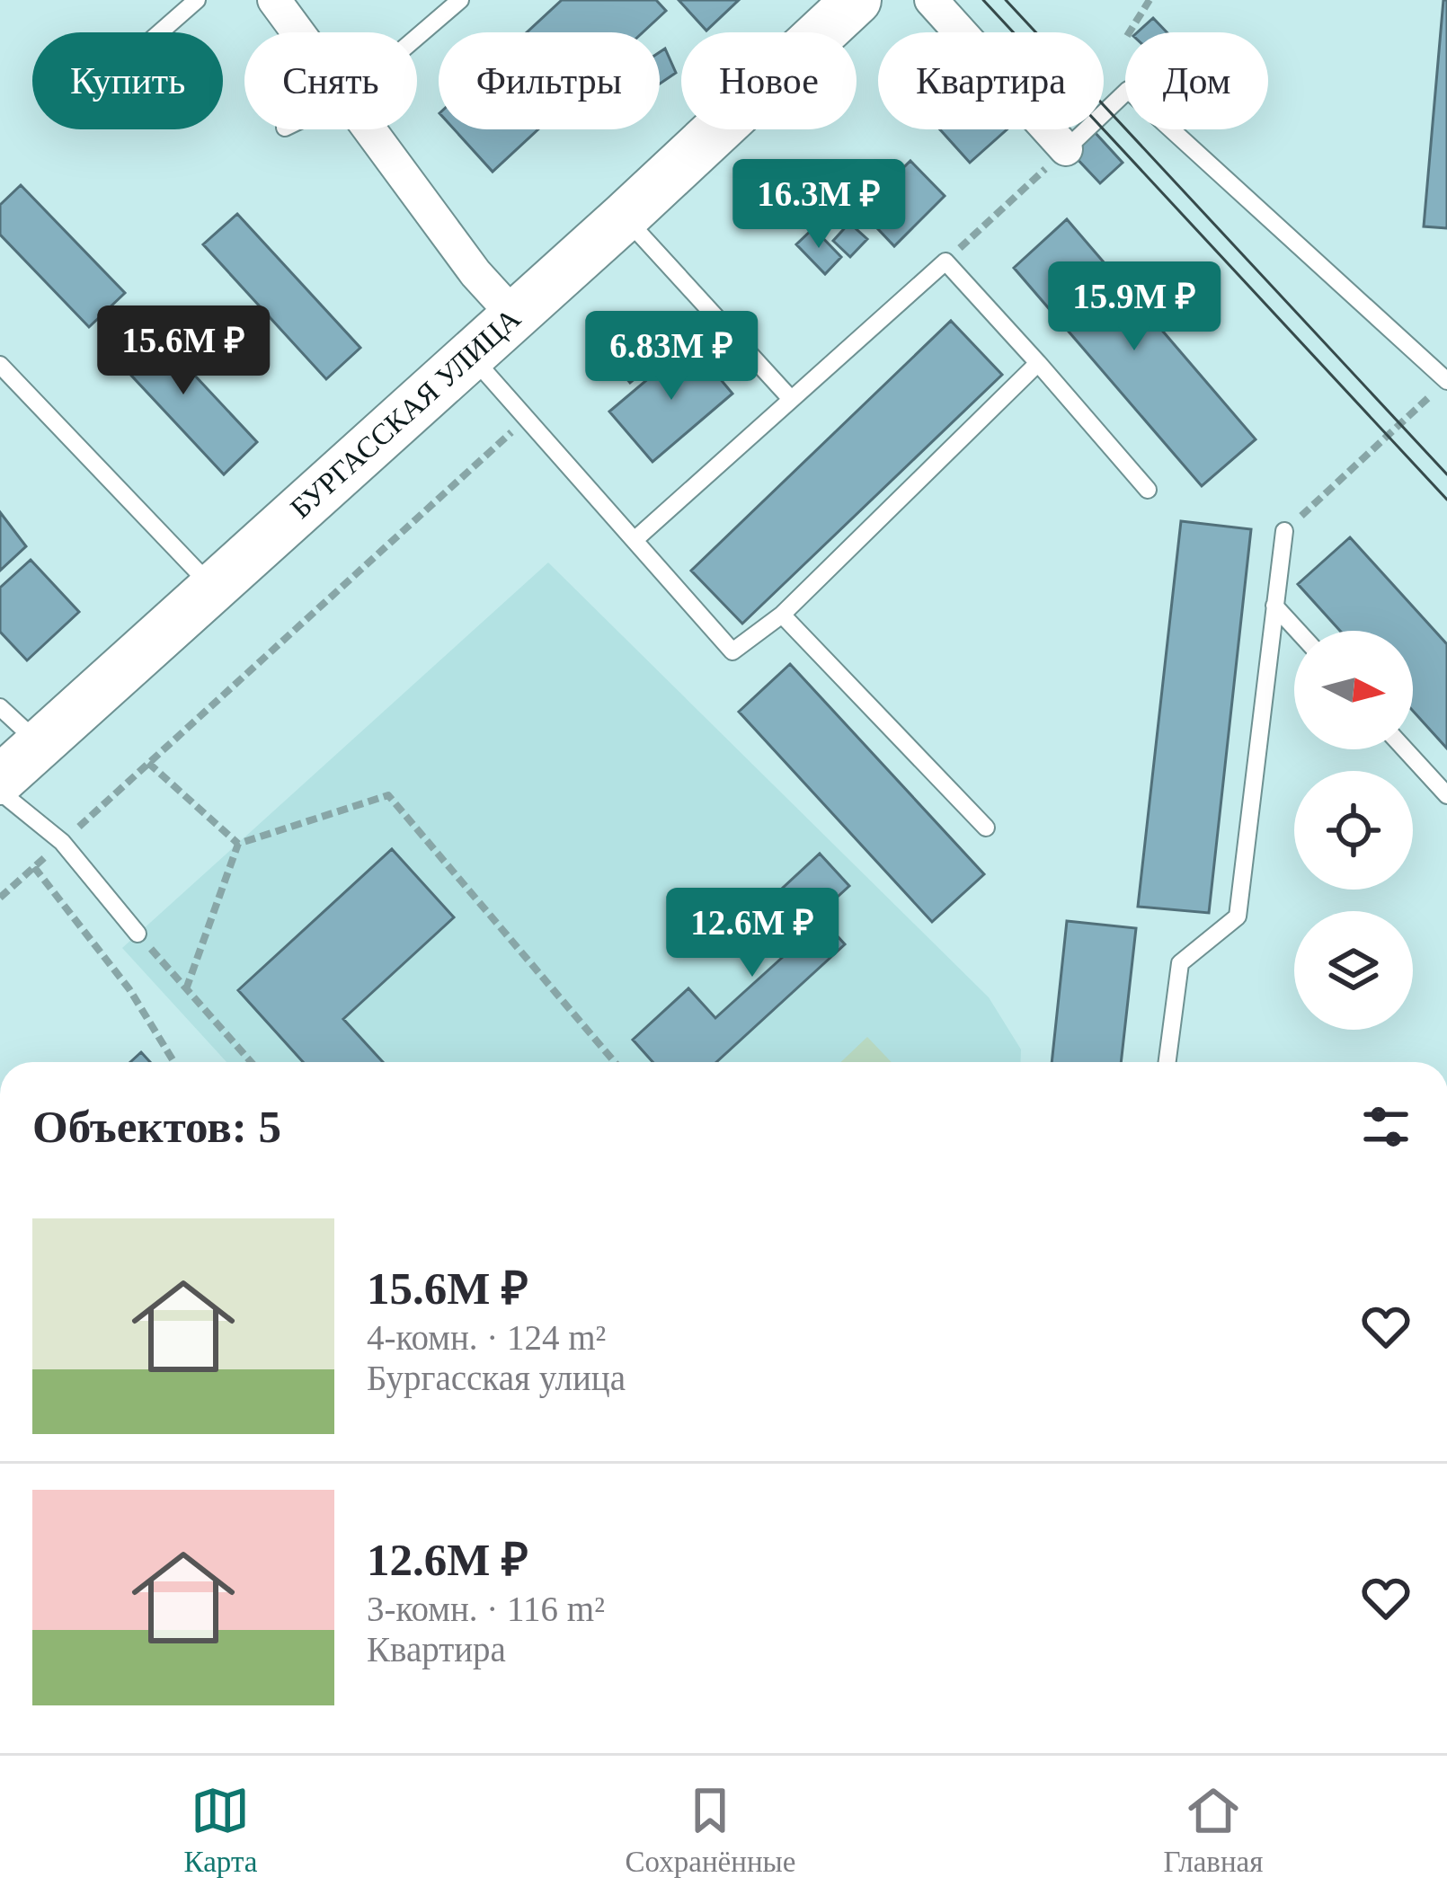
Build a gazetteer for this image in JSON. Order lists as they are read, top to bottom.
{
  "streets": {
    "street": ["БУРГАССКАЯ УЛИЦА"]
  },
  "north": "right",
  "page": {
    "chip": [
      "Купить",
      "Снять",
      "Фильтры",
      "Новое",
      "Квартира",
      "Дом"
    ],
    "price": [
      "16.3M ₽",
      "15.9M ₽",
      "15.6M ₽",
      "6.83M ₽",
      "12.6M ₽"
    ],
    "heading": "Объектов: 5",
    "list": [
      {
        "name": "15.6M ₽",
        "note": "4-комн. · 124 m² · Бургасская улица"
      },
      {
        "name": "12.6M ₽",
        "note": "3-комн. · 116 m² · Квартира"
      }
    ],
    "tabs": ["Карта", "Сохранённые", "Главная"]
  }
}
